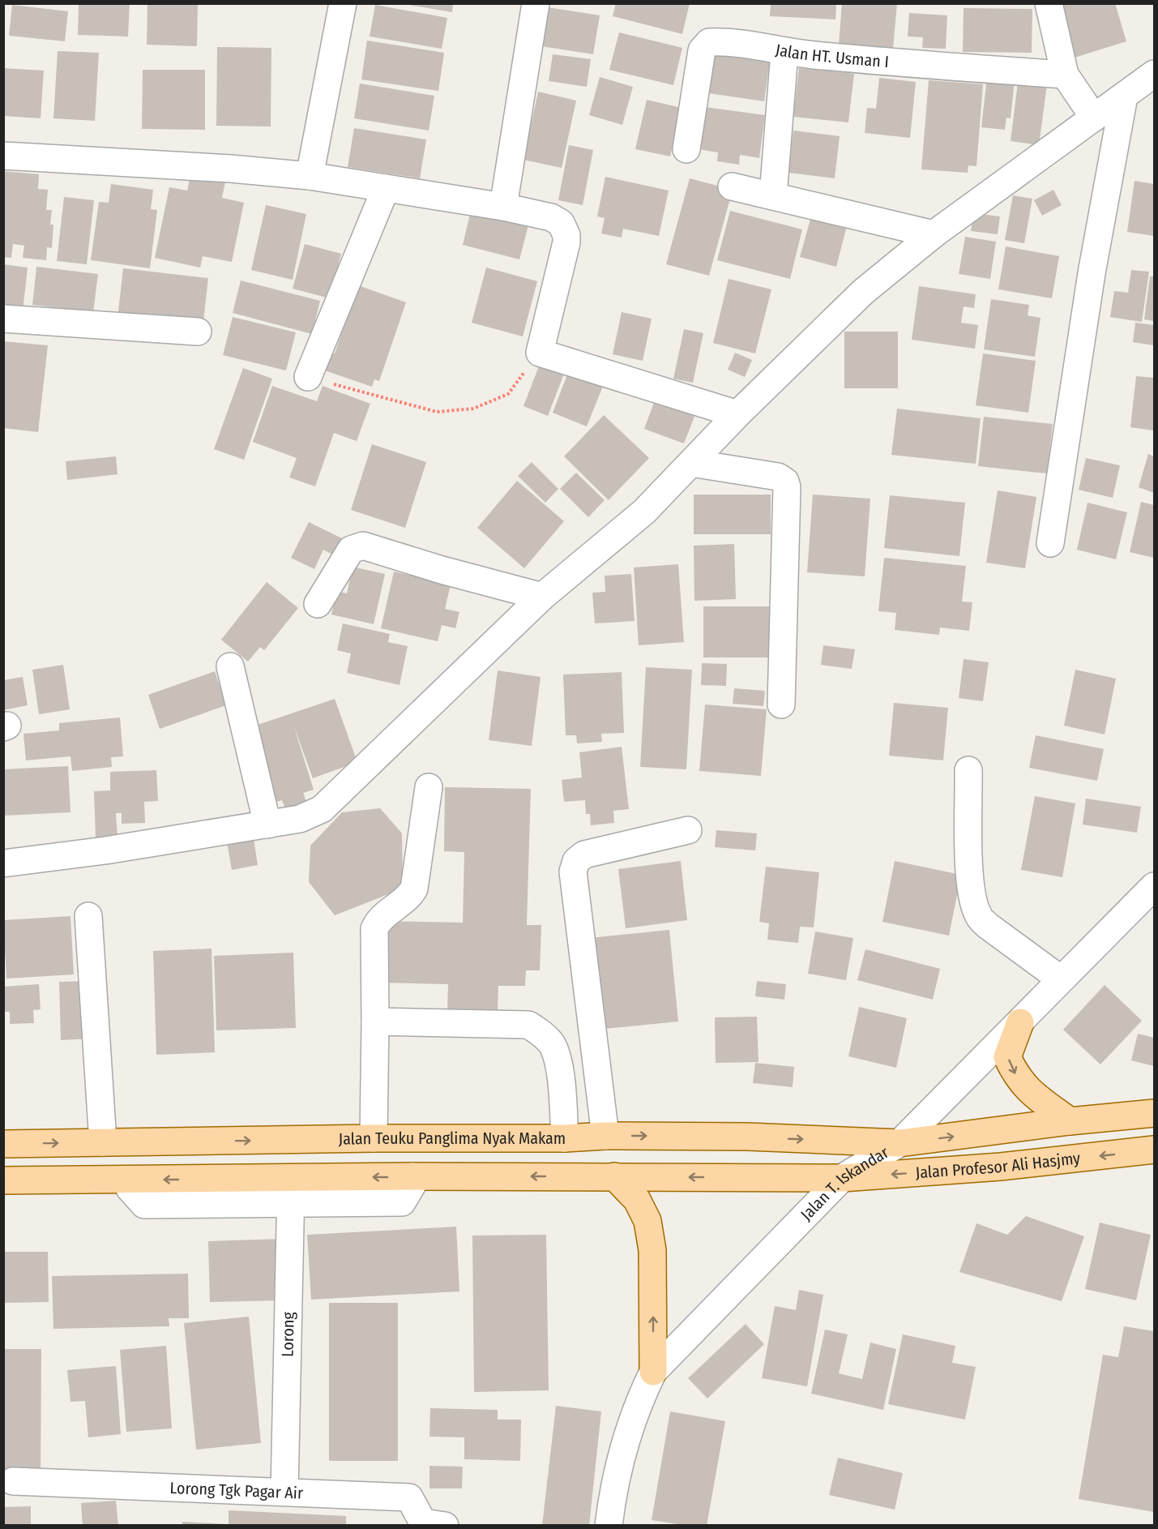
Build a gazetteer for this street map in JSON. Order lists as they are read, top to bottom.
{
  "streets": {
    "main road": ["Jalan Teuku Panglima Nyak Makam", "Jalan Profesor Ali Hasjmy"],
    "street": [
      "Jalan HT. Usman I",
      "Jalan T. Iskandar",
      "Lorong",
      "Lorong Tgk Pagar Air"
    ]
  },
  "crossings": [
    ["Jalan Teuku Panglima Nyak Makam", "Jalan Profesor Ali Hasjmy"],
    ["Jalan Teuku Panglima Nyak Makam", "Jalan T. Iskandar"],
    ["Jalan Profesor Ali Hasjmy", "Jalan T. Iskandar"],
    ["Lorong", "Lorong Tgk Pagar Air"]
  ]
}
